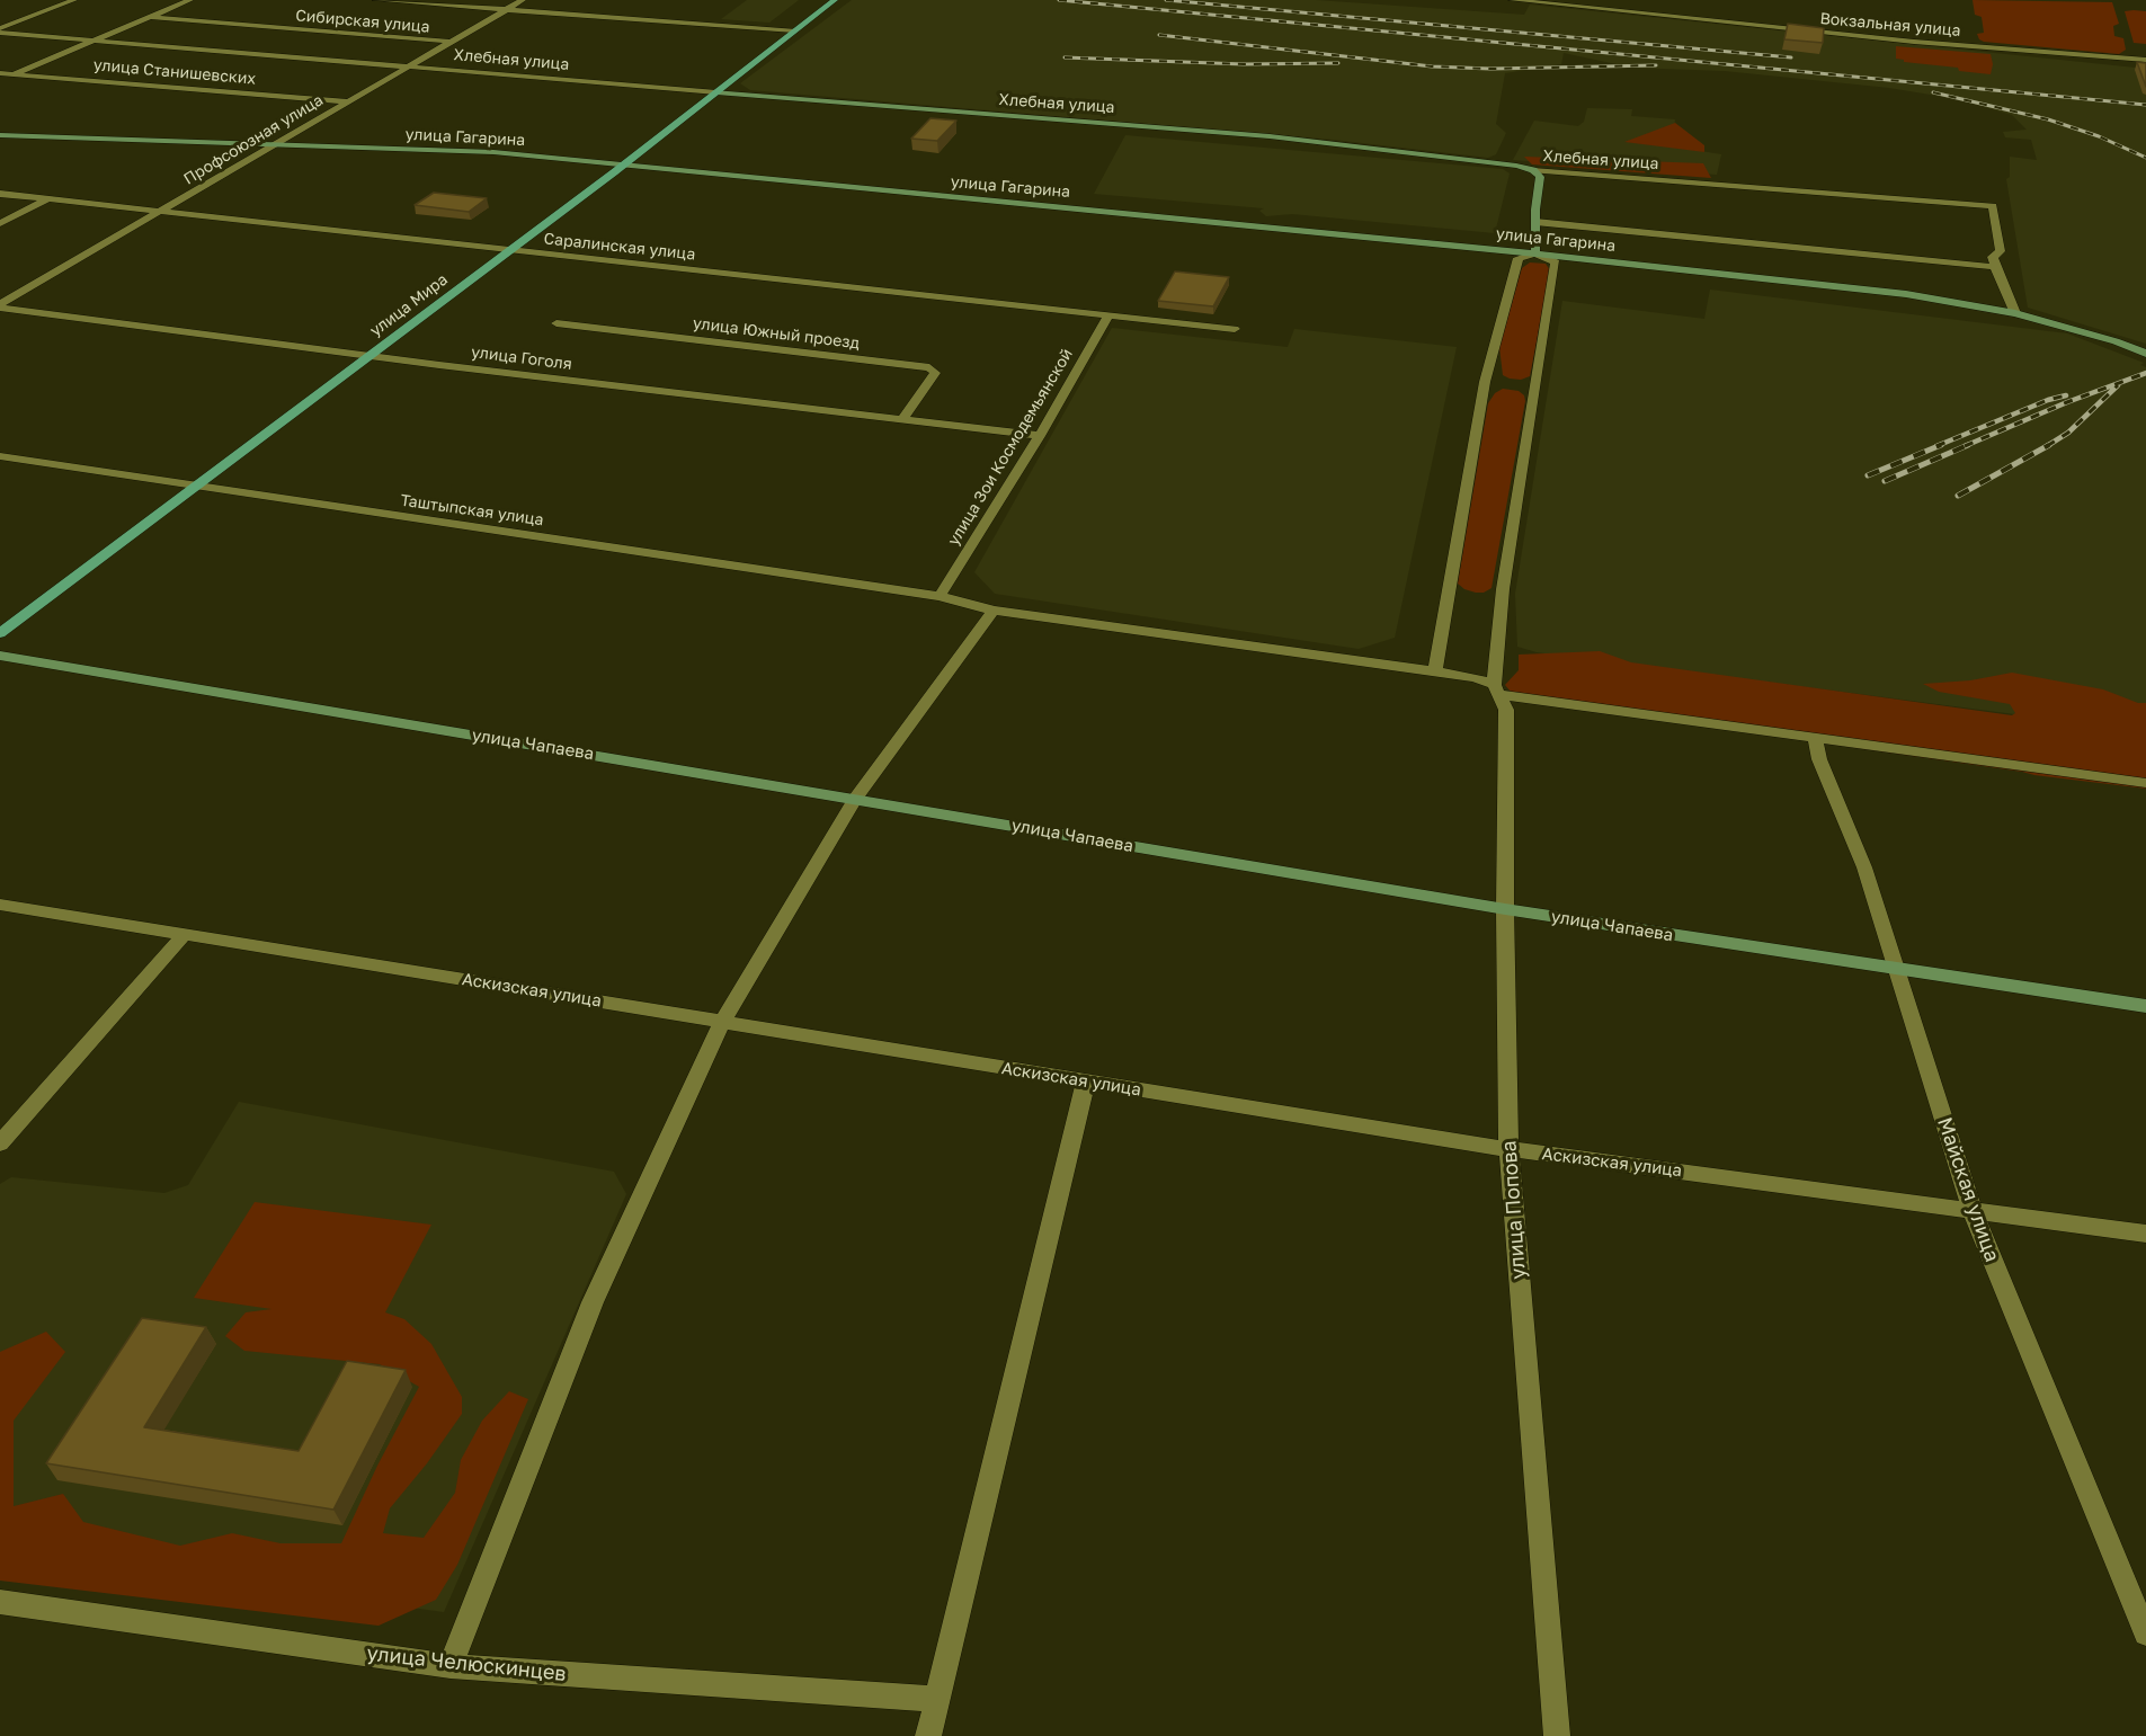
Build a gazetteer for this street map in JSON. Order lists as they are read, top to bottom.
{
  "streets": {
    "main road": ["улица Мира"],
    "street": [
      "Сибирская улица",
      "Вокзальная улица",
      "Хлебная улица",
      "улица Станишевских",
      "улица Гагарина",
      "Профсоюзная улица",
      "Саралинская улица",
      "улица Южный проезд",
      "улица Гоголя",
      "улица Зои Космодемьянской",
      "Таштыпская улица",
      "улица Чапаева",
      "Аскизская улица",
      "Майская улица",
      "улица Попова",
      "улица Челюскинцев"
    ]
  },
  "crossings": [
    ["Сибирская улица", "Профсоюзная улица"],
    ["Хлебная улица", "Профсоюзная улица"],
    ["Хлебная улица", "улица Мира"],
    ["улица Станишевских", "Профсоюзная улица"],
    ["улица Гагарина", "Профсоюзная улица"],
    ["улица Гагарина", "улица Мира"],
    ["улица Гагарина", "улица Попова"],
    ["Профсоюзная улица", "Саралинская улица"],
    ["Профсоюзная улица", "улица Гоголя"],
    ["Саралинская улица", "улица Мира"],
    ["Саралинская улица", "улица Зои Космодемьянской"],
    ["улица Мира", "улица Гоголя"],
    ["улица Мира", "Таштыпская улица"],
    ["улица Южный проезд", "улица Гоголя"],
    ["улица Гоголя", "улица Зои Космодемьянской"],
    ["улица Зои Космодемьянской", "Таштыпская улица"],
    ["Таштыпская улица", "Майская улица"],
    ["Таштыпская улица", "улица Попова"],
    ["улица Чапаева", "Майская улица"],
    ["улица Чапаева", "улица Попова"],
    ["Аскизская улица", "Майская улица"],
    ["Аскизская улица", "улица Попова"]
  ]
}
